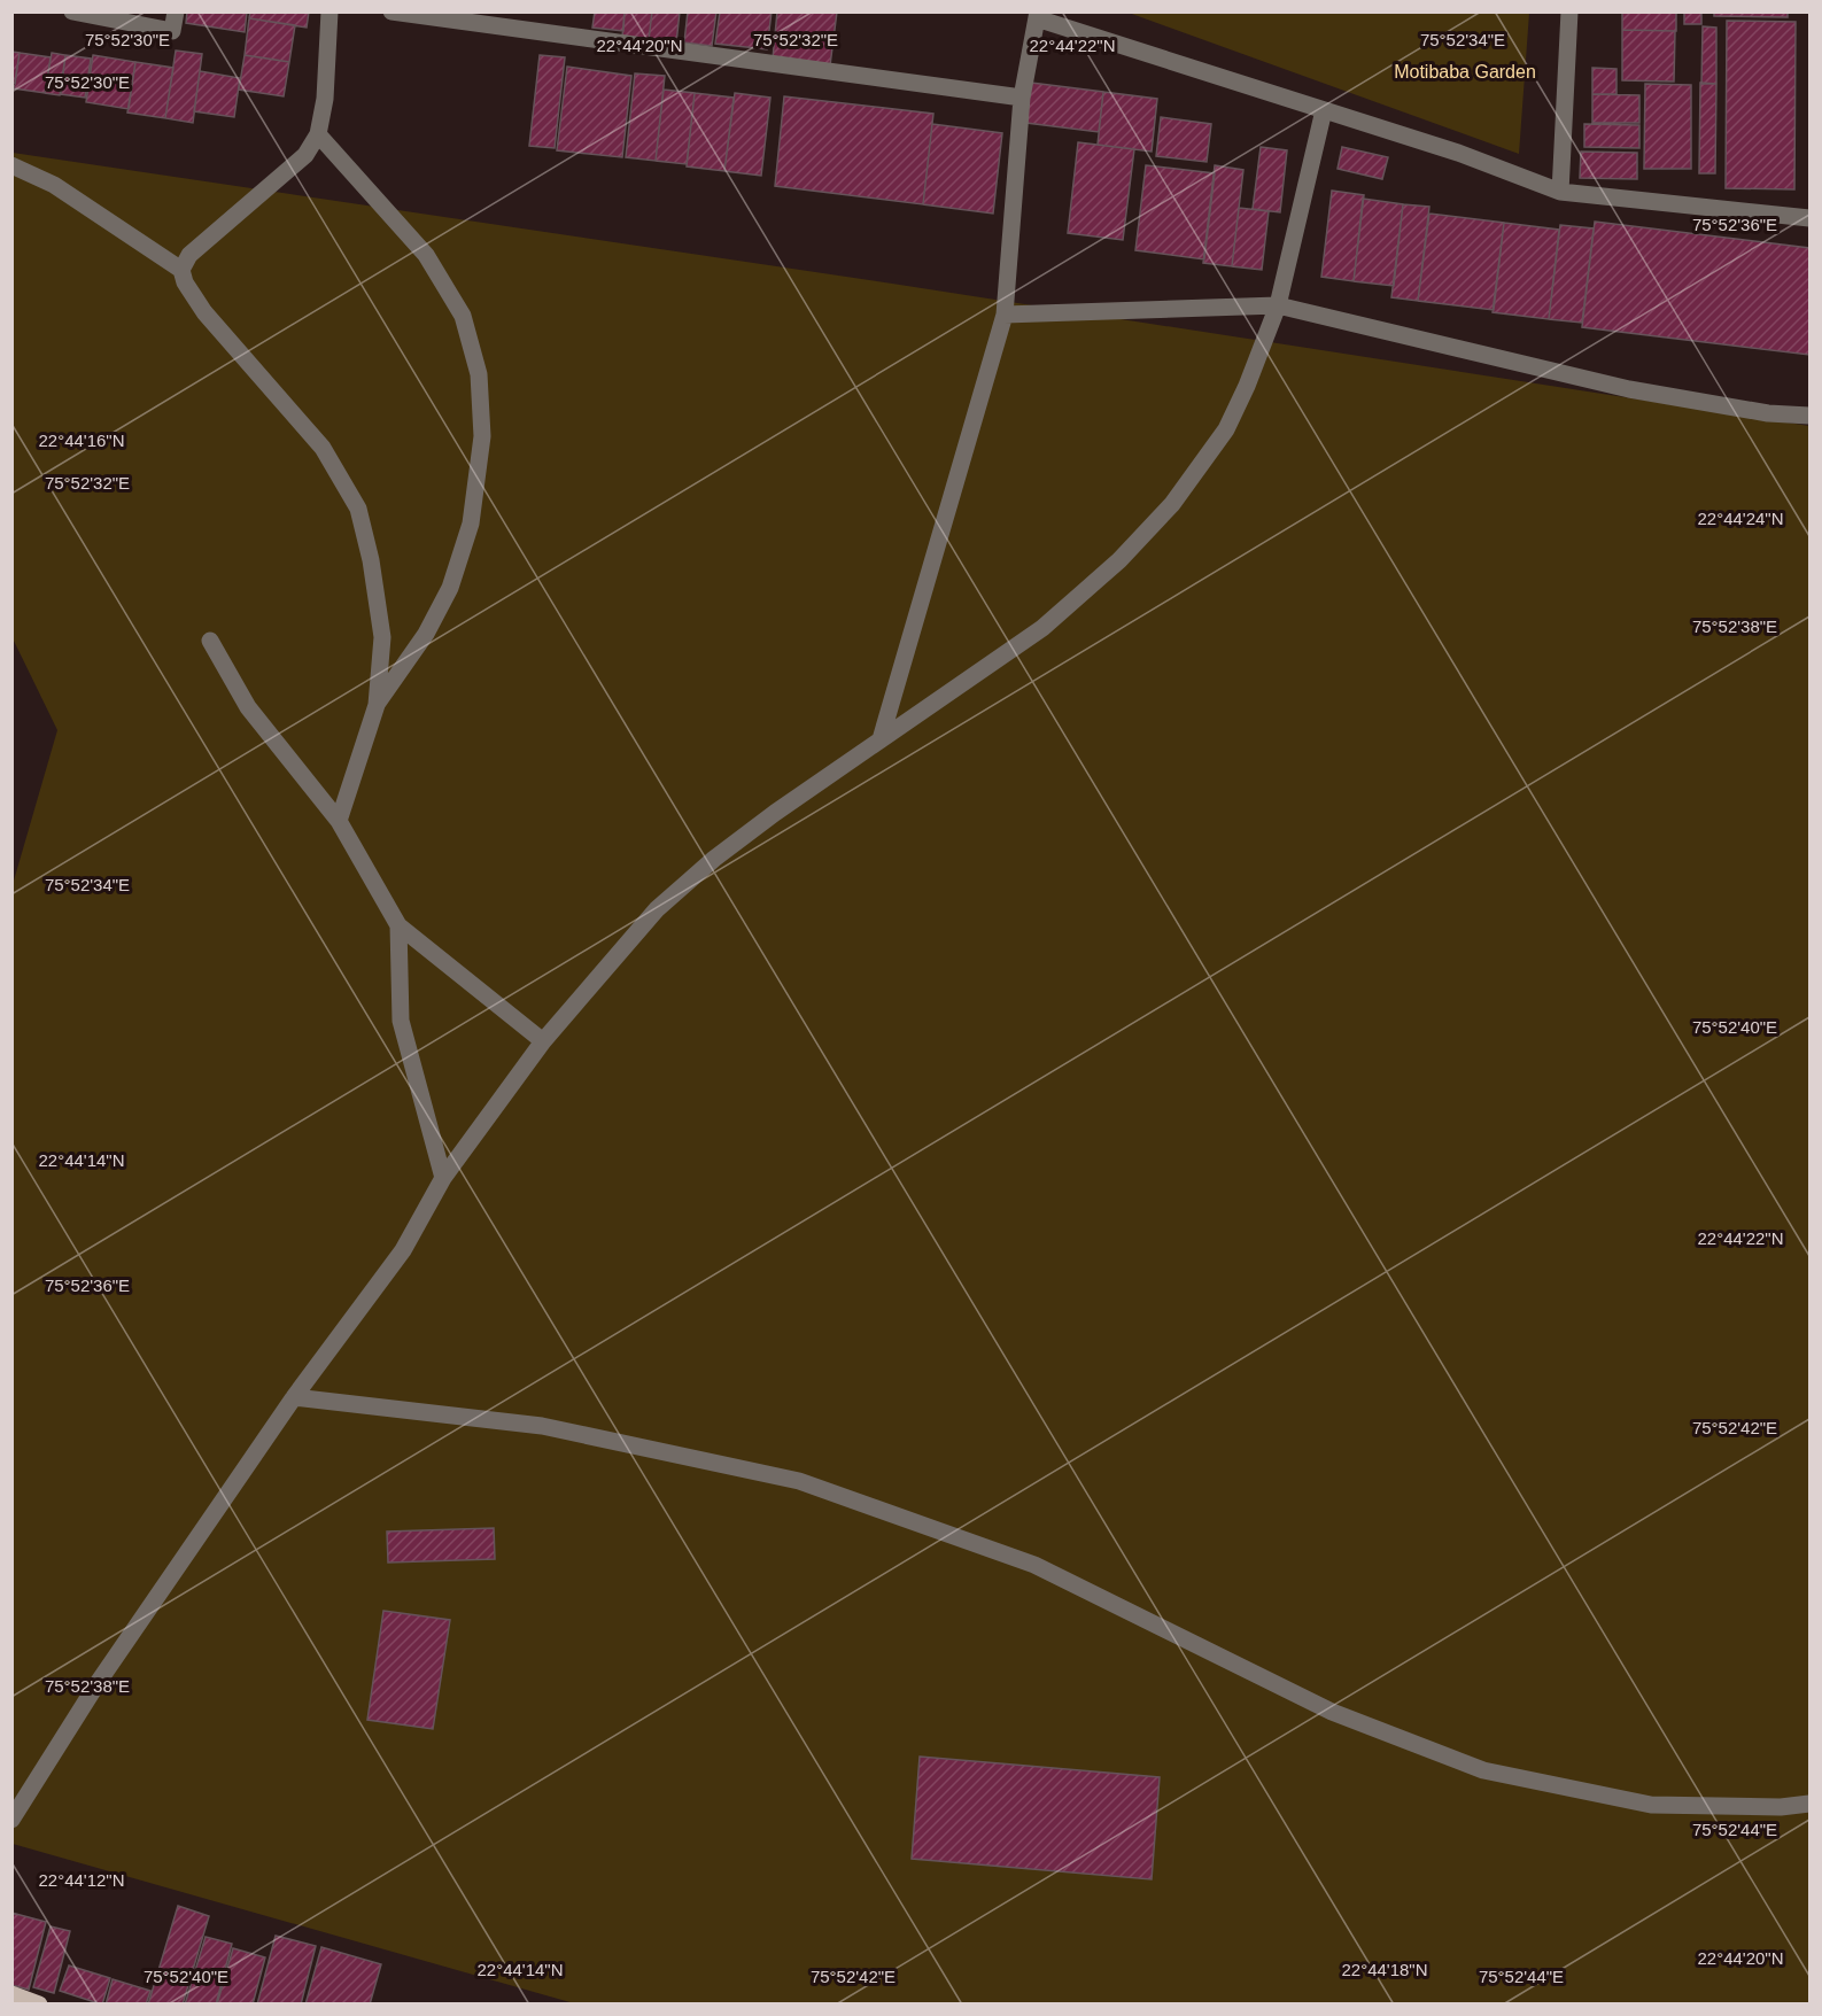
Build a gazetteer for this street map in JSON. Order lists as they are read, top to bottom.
{
  "parks": ["Motibaba Garden"],
  "coordinates": [
    "75°52'30\"E",
    "75°52'32\"E",
    "75°52'34\"E",
    "22°44'20\"N",
    "22°44'22\"N",
    "75°52'36\"E",
    "22°44'16\"N",
    "22°44'24\"N",
    "75°52'38\"E",
    "75°52'40\"E",
    "22°44'14\"N",
    "75°52'42\"E",
    "75°52'44\"E",
    "22°44'12\"N",
    "22°44'18\"N"
  ]
}
